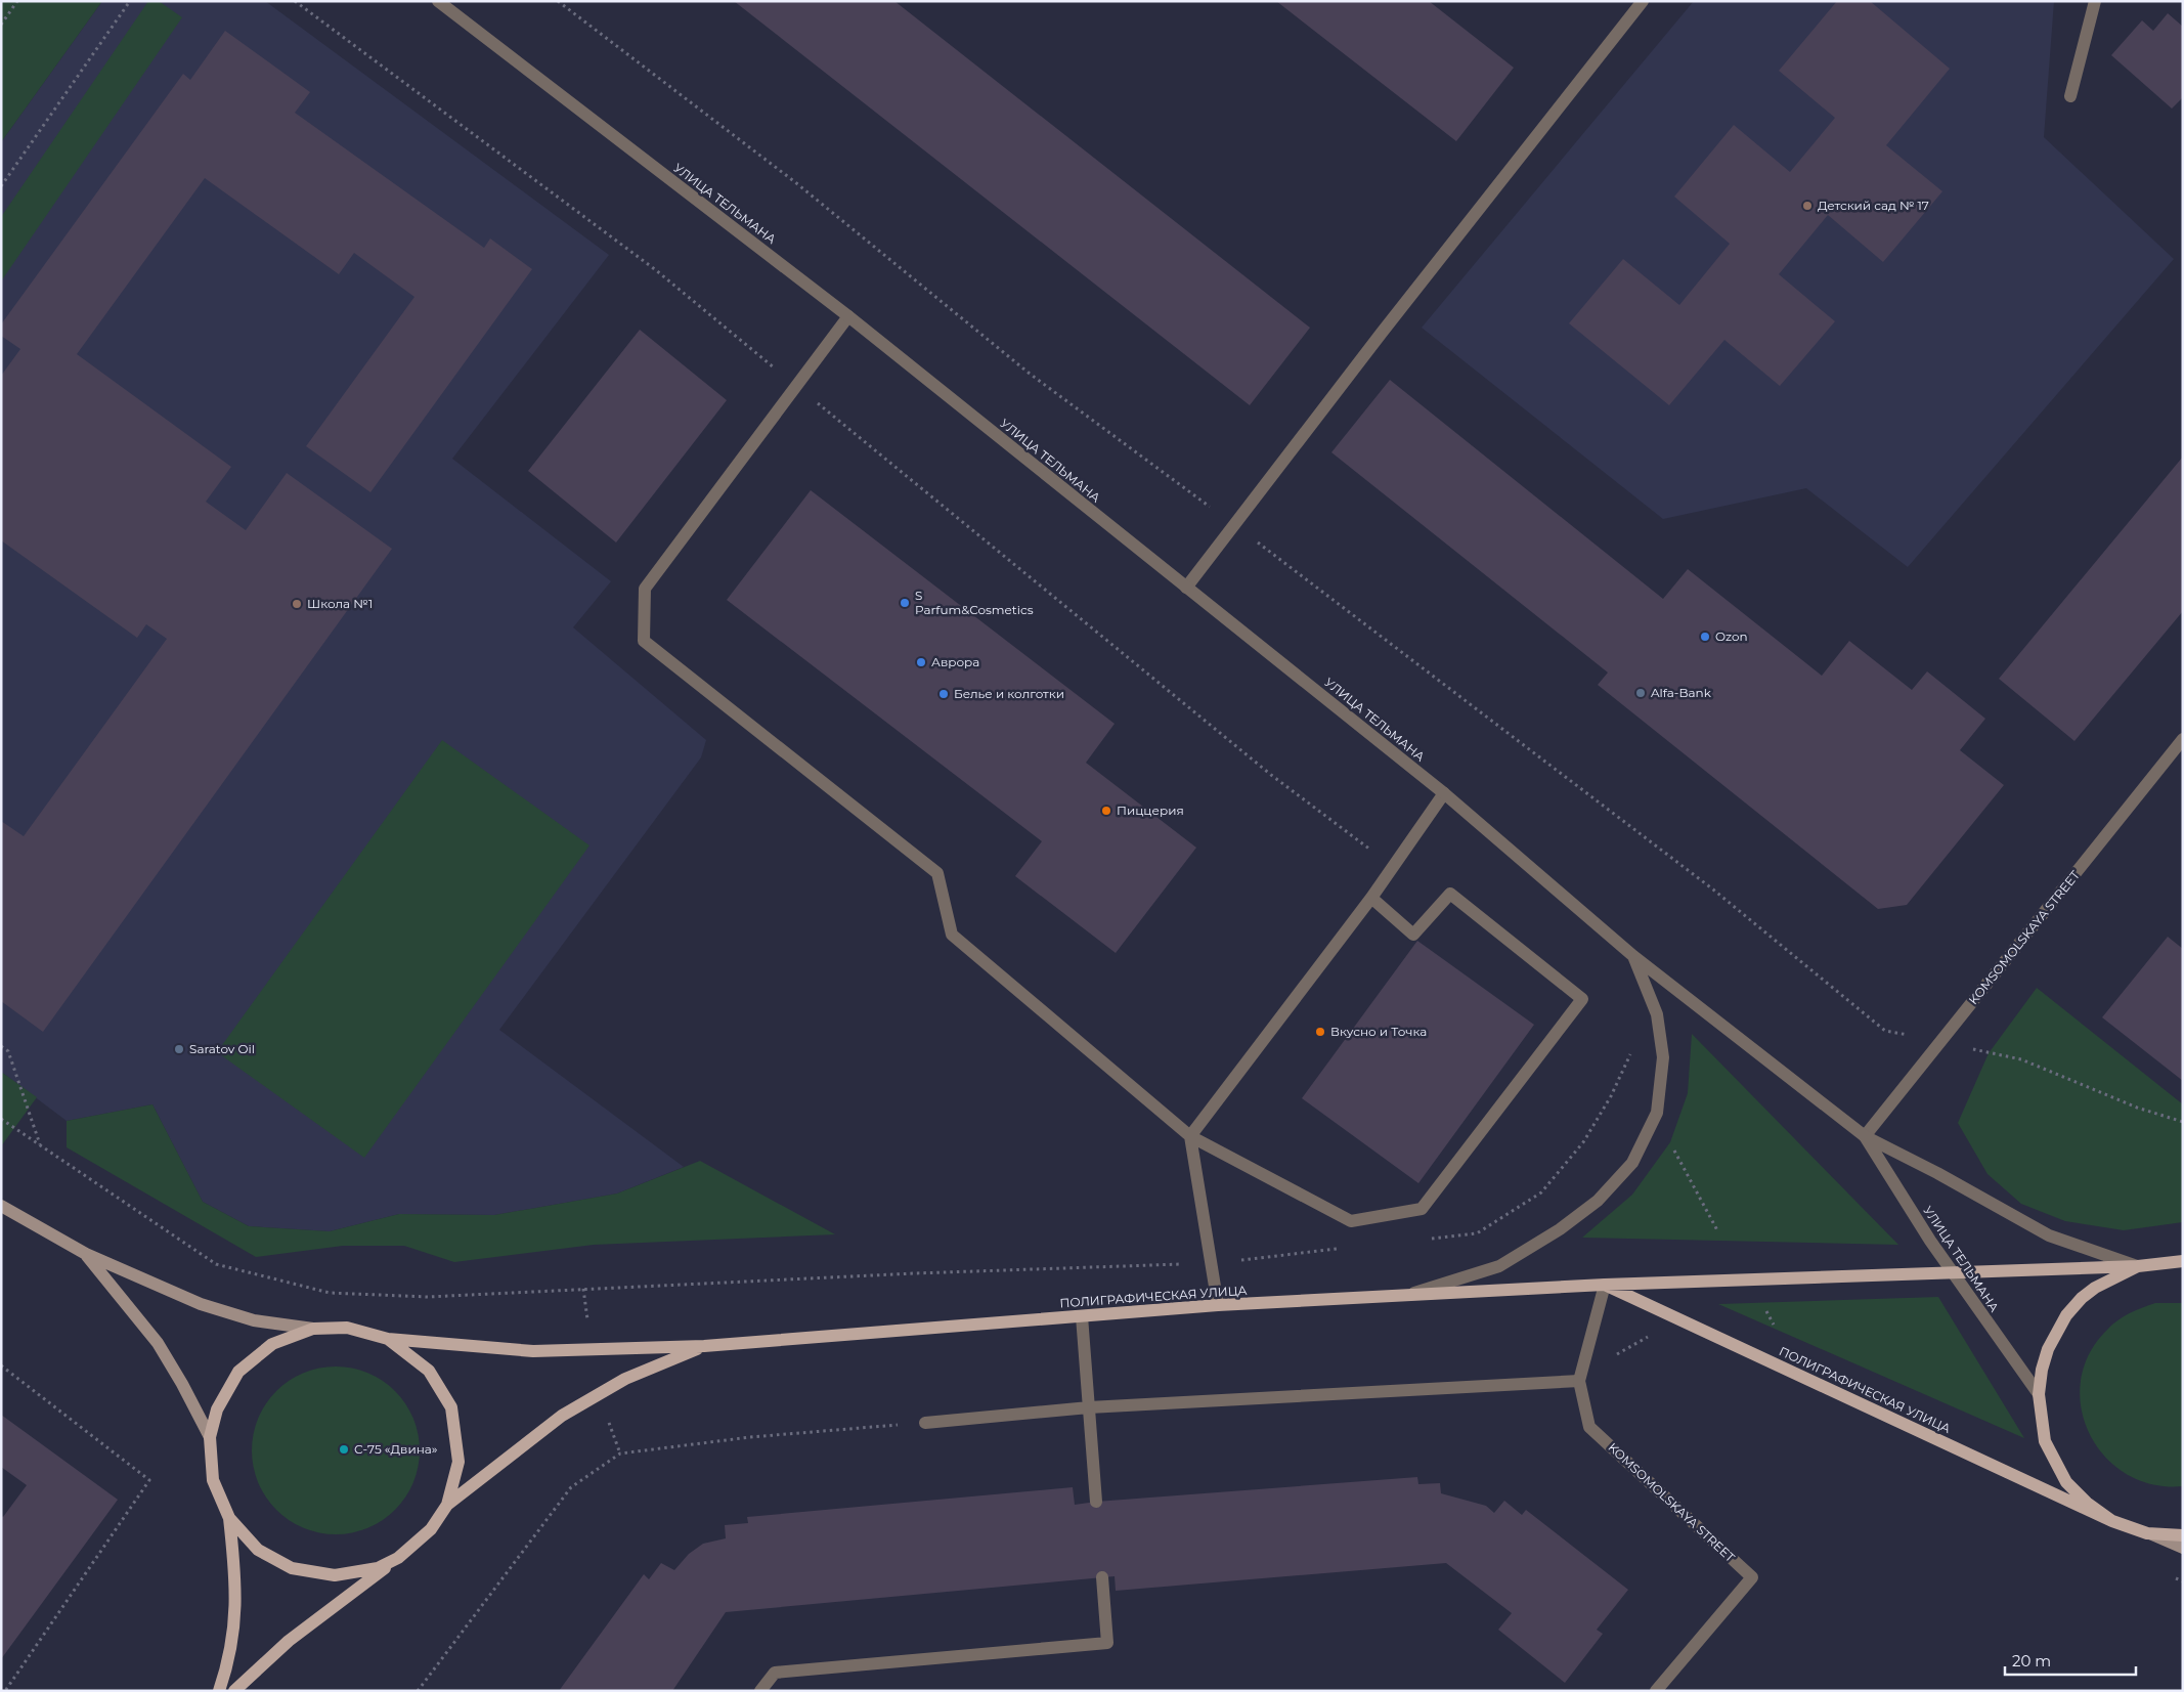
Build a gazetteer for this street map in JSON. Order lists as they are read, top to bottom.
{
  "streets": {
    "main road": ["УЛИЦА ТЕЛЬМАНА", "ПОЛИГРАФИЧЕСКАЯ УЛИЦА"],
    "street": ["KOMSOMOLSKAYA STREET"]
  },
  "crossings": [
    ["УЛИЦА ТЕЛЬМАНА", "KOMSOMOLSKAYA STREET"],
    ["УЛИЦА ТЕЛЬМАНА", "ПОЛИГРАФИЧЕСКАЯ УЛИЦА"],
    ["KOMSOMOLSKAYA STREET", "ПОЛИГРАФИЧЕСКАЯ УЛИЦА"]
  ],
  "places": [
    "Детский сад № 17",
    "S Parfum&Cosmetics",
    "Школа №1",
    "Ozon",
    "Аврора",
    "Alfa-Bank",
    "Белье и колготки",
    "Пиццерия",
    "Вкусно и Точка",
    "Saratov Oil",
    "С-75 «Двина»"
  ],
  "scale_bar": "20 m"
}
